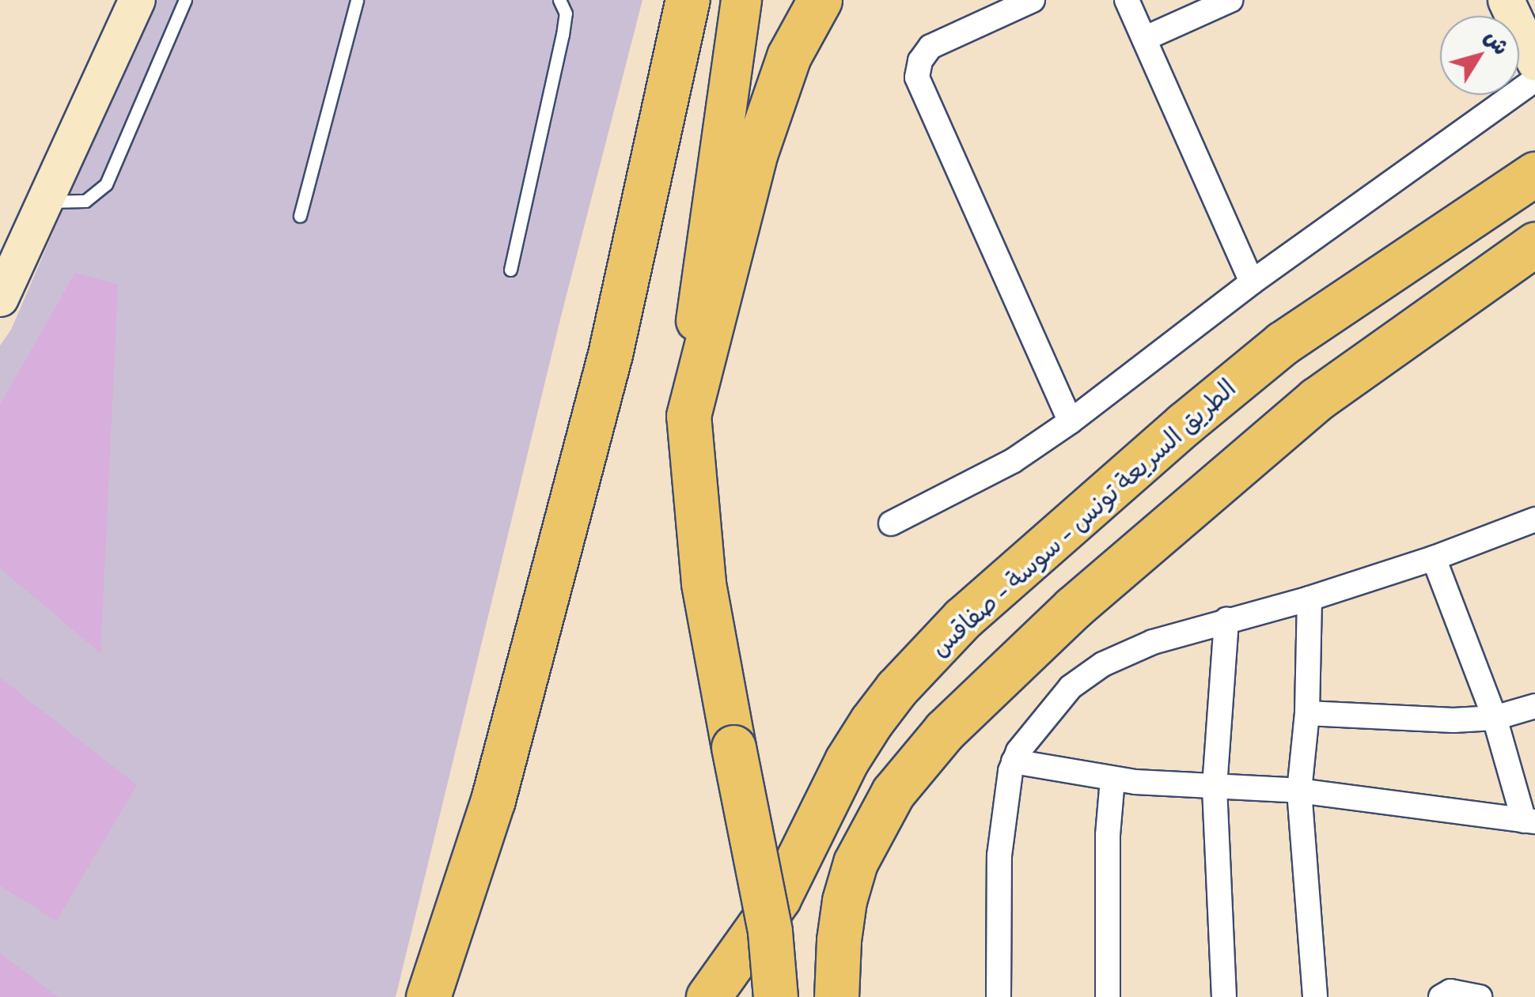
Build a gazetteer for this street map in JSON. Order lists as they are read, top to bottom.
{
  "streets": {
    "highway": ["الطريق السريعة تونس - سوسة - صفاقس"]
  },
  "north": "top right"
}
